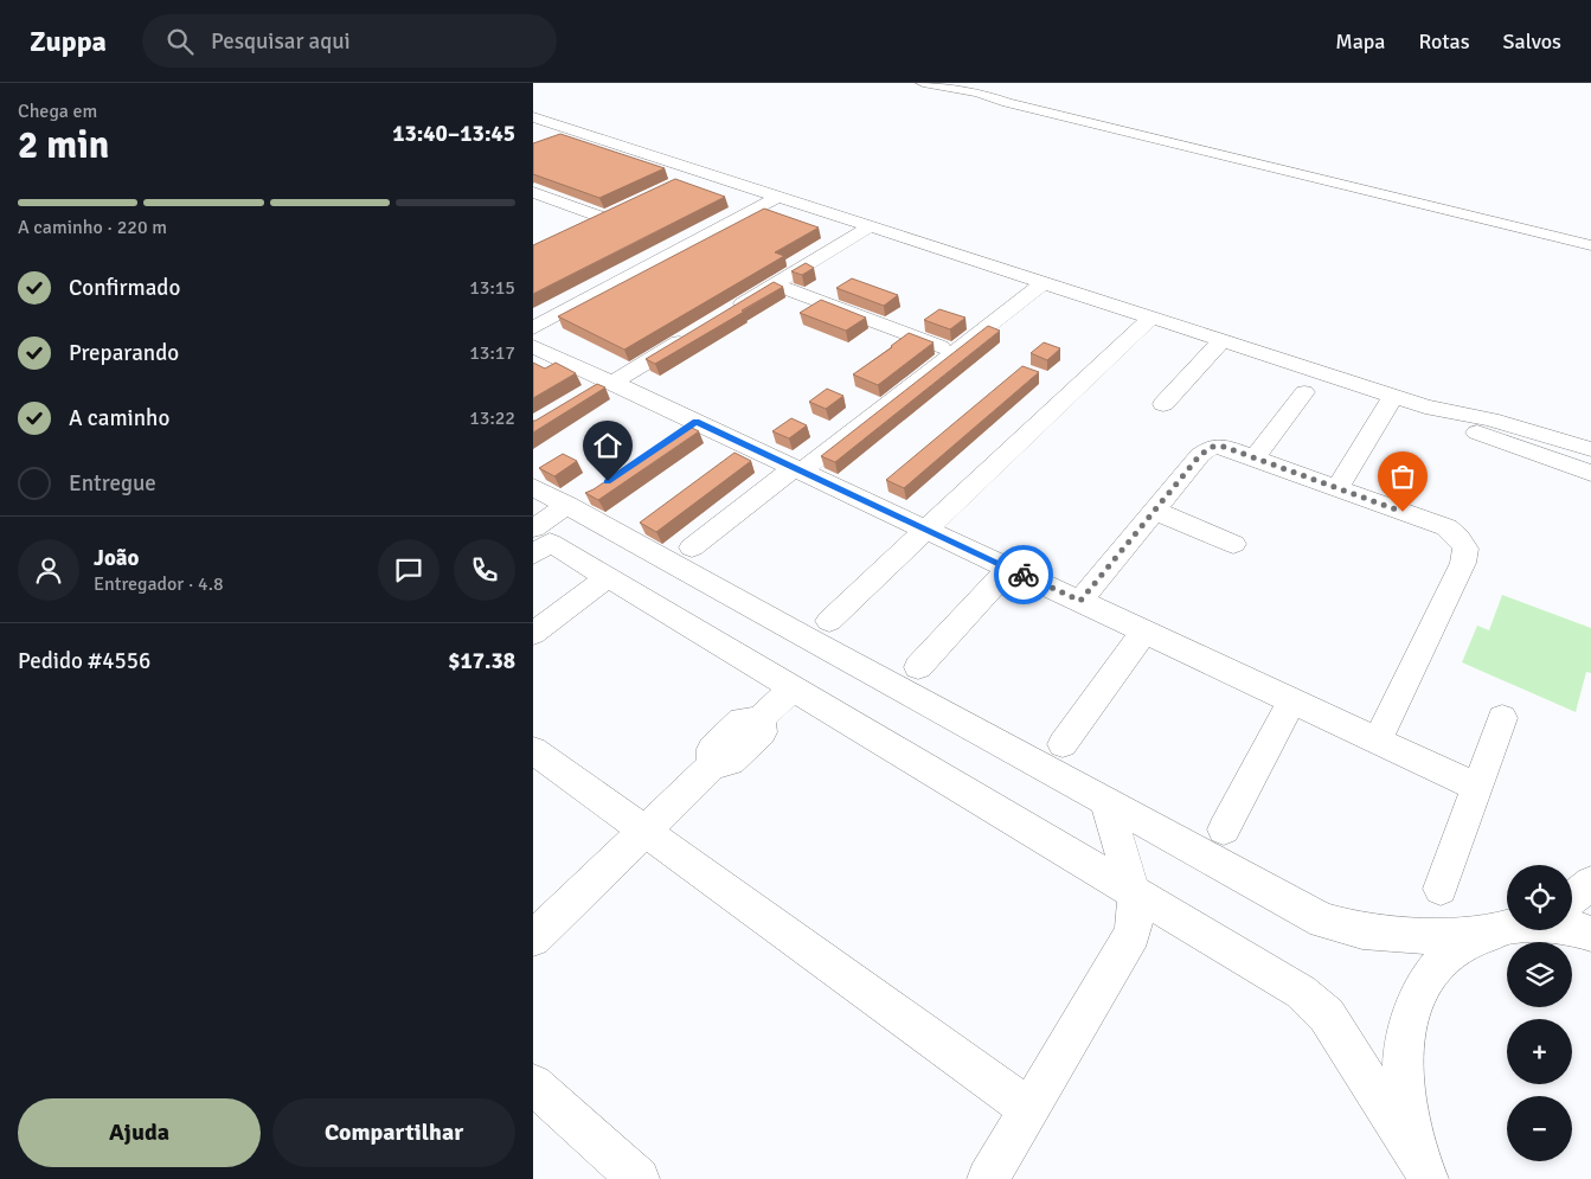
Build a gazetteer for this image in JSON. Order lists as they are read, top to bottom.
{
  "page": {
    "header": "Zuppa",
    "search": "Pesquisar aqui",
    "nav": ["Mapa", "Rotas", "Salvos"],
    "heading": ["2 min", "Chega em", "13:40–13:45"],
    "panel": [
      "João",
      "Entregador · 4.8",
      "Pedido #4556",
      "$17.38"
    ],
    "bar": "A caminho · 220 m",
    "list": [
      ["Confirmado", "13:15"],
      ["Preparando", "13:17"],
      ["A caminho", "13:22"],
      "Entregue"
    ],
    "map_buttons": ["+", "−"],
    "buttons": ["Ajuda", "Compartilhar"]
  }
}
